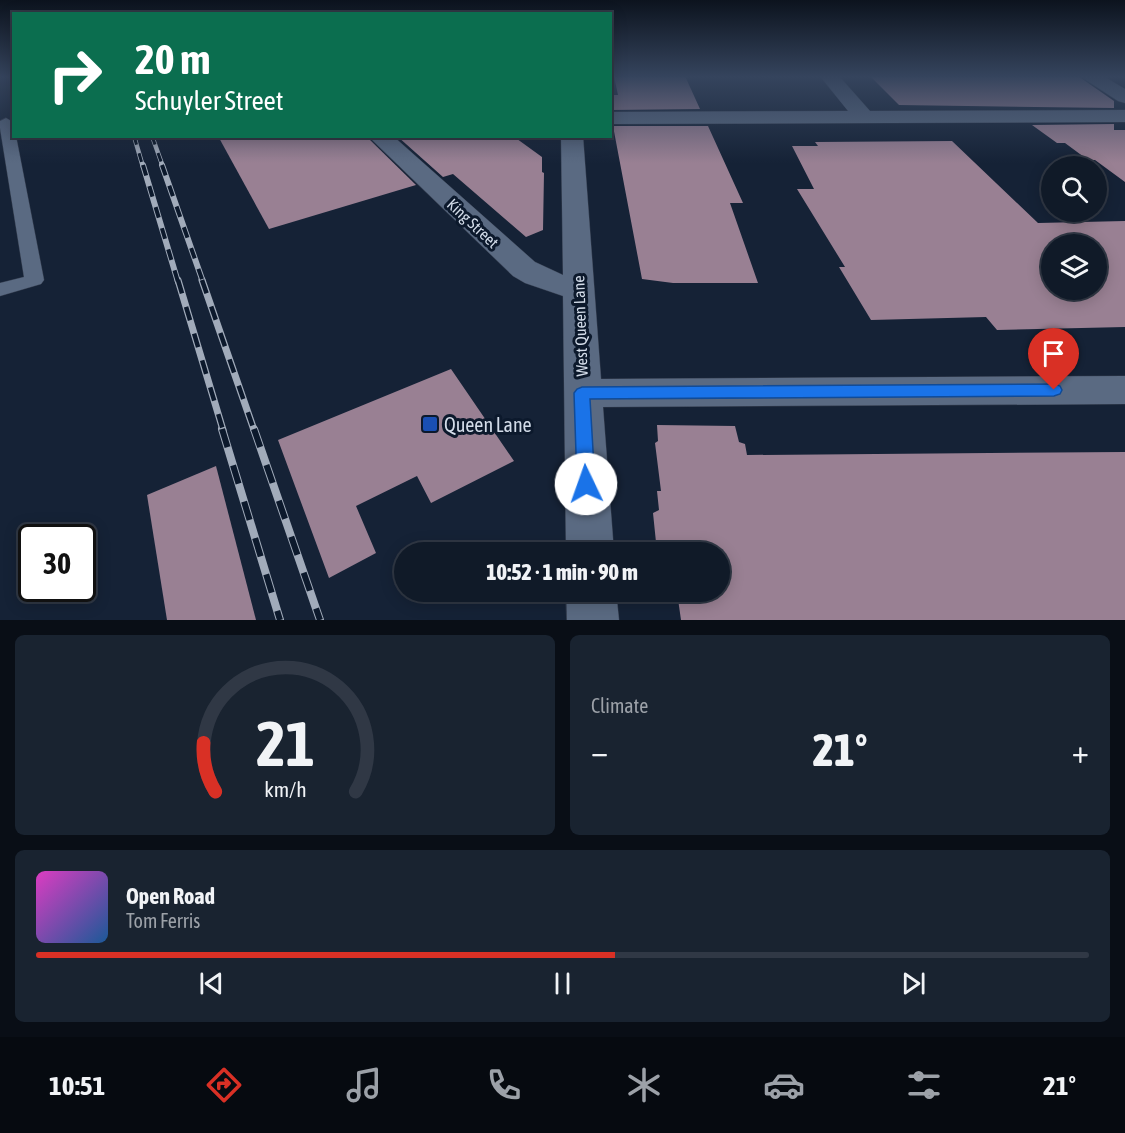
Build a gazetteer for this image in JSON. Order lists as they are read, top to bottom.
{
  "streets": {
    "street": ["King Street", "West Queen Lane"]
  },
  "crossings": [
    ["King Street", "West Queen Lane"]
  ],
  "places": {
    "transit": ["Queen Lane"]
  },
  "page": {
    "turn": ["20 m", "Schuyler Street"],
    "limit": "30",
    "trip": "10:52 · 1 min · 90 m",
    "tile": "Climate",
    "heat": ["−", "21°", "+"],
    "song": ["Open Road", "Tom Ferris"],
    "tabs": ["10:51", "21°"],
    "gauge": ["21", "km/h"]
  }
}
